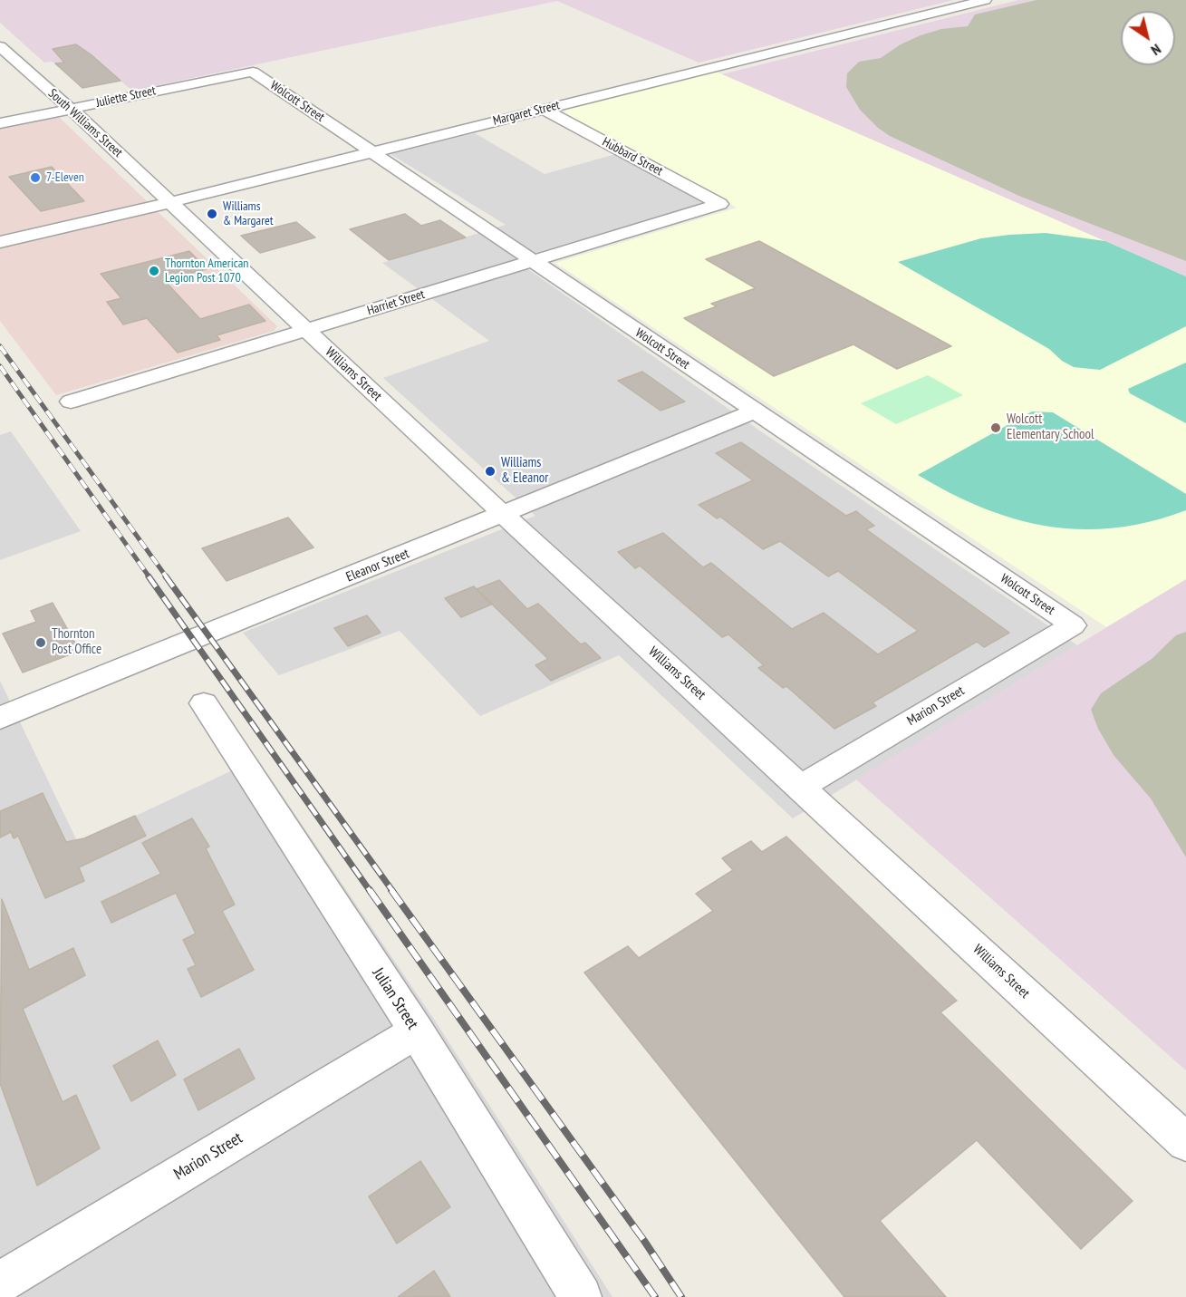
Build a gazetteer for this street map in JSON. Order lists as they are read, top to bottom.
{
  "streets": {
    "street": [
      "Juliette Street",
      "Wolcott Street",
      "Margaret Street",
      "South Williams Street",
      "Hubbard Street",
      "Harriet Street",
      "Williams Street",
      "Eleanor Street",
      "Marion Street",
      "Julian Street"
    ]
  },
  "crossings": [
    ["Juliette Street", "Wolcott Street"],
    ["Juliette Street", "South Williams Street"],
    ["Wolcott Street", "Margaret Street"],
    ["Wolcott Street", "Harriet Street"],
    ["Wolcott Street", "Eleanor Street"],
    ["Wolcott Street", "Marion Street"],
    ["Margaret Street", "South Williams Street"],
    ["Margaret Street", "Hubbard Street"],
    ["Margaret Street", "Williams Street"],
    ["South Williams Street", "Williams Street"],
    ["Hubbard Street", "Harriet Street"],
    ["Harriet Street", "Williams Street"],
    ["Williams Street", "Eleanor Street"],
    ["Williams Street", "Marion Street"],
    ["Marion Street", "Julian Street"]
  ],
  "places": [
    "7-Eleven",
    "Williams & Margaret",
    "Thornton American Legion Post 1070",
    "Wolcott Elementary School",
    "Williams & Eleanor",
    "Thornton Post Office"
  ],
  "north": "bottom right"
}
